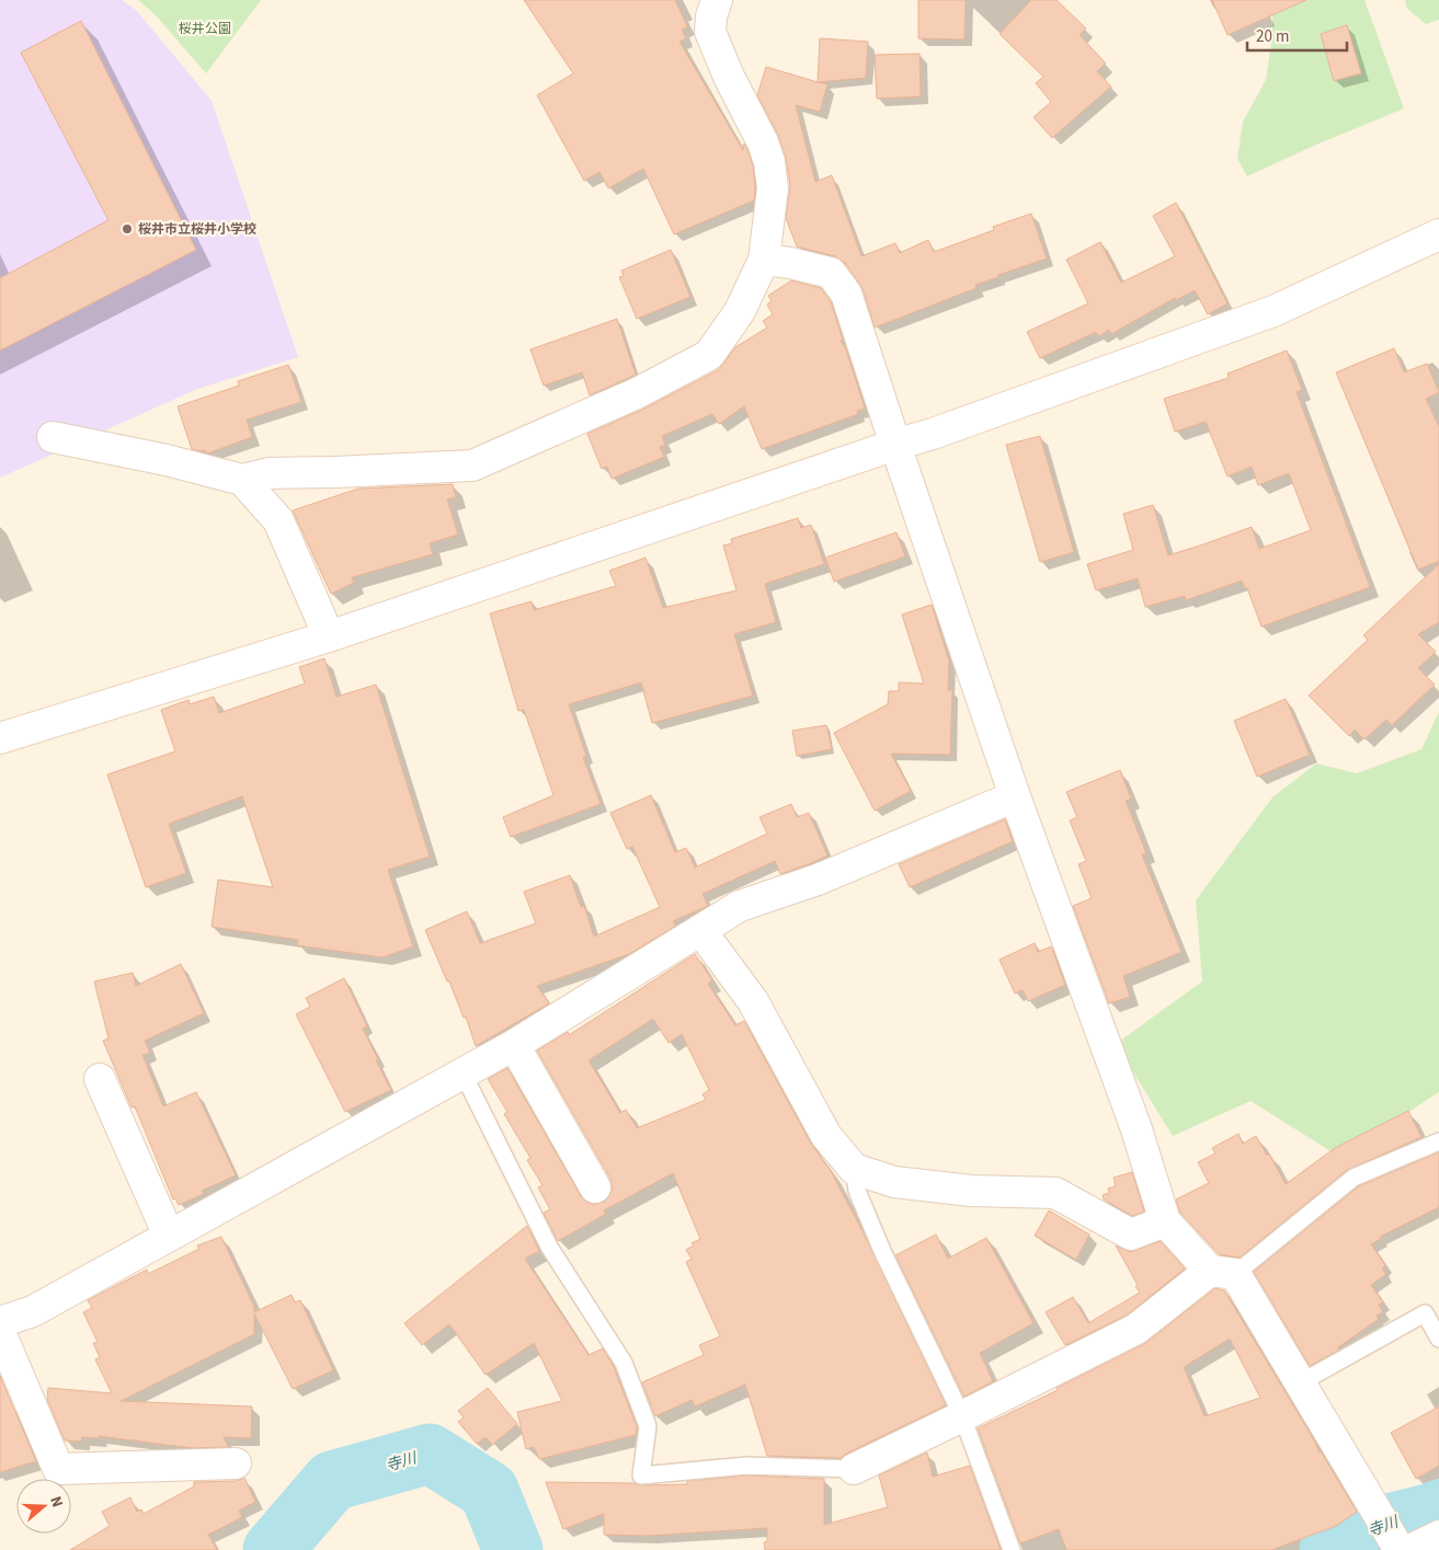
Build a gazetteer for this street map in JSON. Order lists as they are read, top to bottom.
{
  "water": ["寺川"],
  "parks": ["桜井公園"],
  "places": ["桜井市立桜井小学校"],
  "scale_bar": "20 m",
  "north": "right"
}
